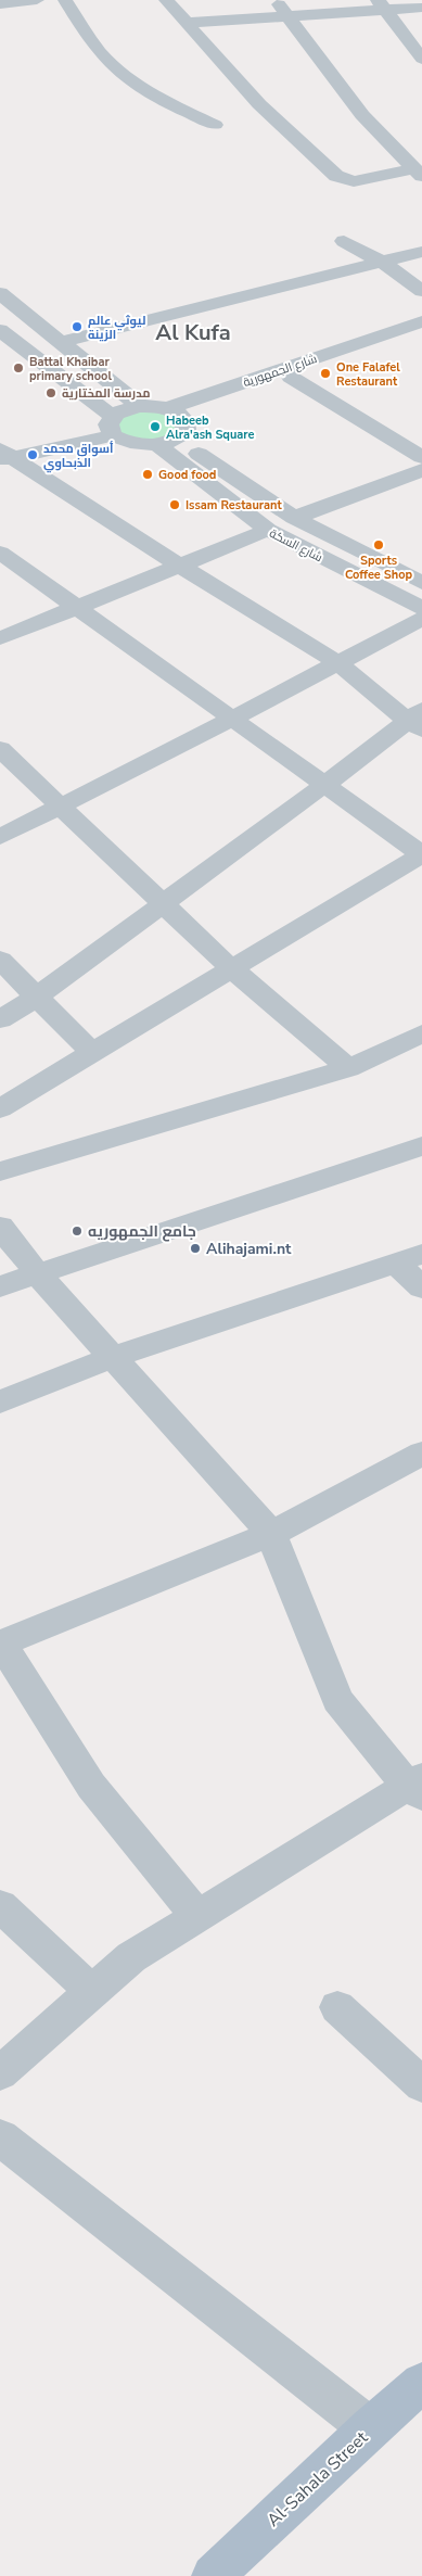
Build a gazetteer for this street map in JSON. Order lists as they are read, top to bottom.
{
  "streets": {
    "main road": ["Al-Sahala Street"],
    "street": ["شارع الجمهورية", "شارع السكة"]
  },
  "districts": ["Al Kufa"],
  "places": [
    "ليوثي عالم الزينة",
    "Battal Khaibar primary school",
    "One Falafel Restaurant",
    "مدرسة المختارية",
    "Habeeb Alra'ash Square",
    "أسواق محمد الذبحاوي",
    "Good food",
    "Issam Restaurant",
    "Sports Coffee Shop",
    "جامع الجمهوريه",
    "Alihajami.nt"
  ]
}
